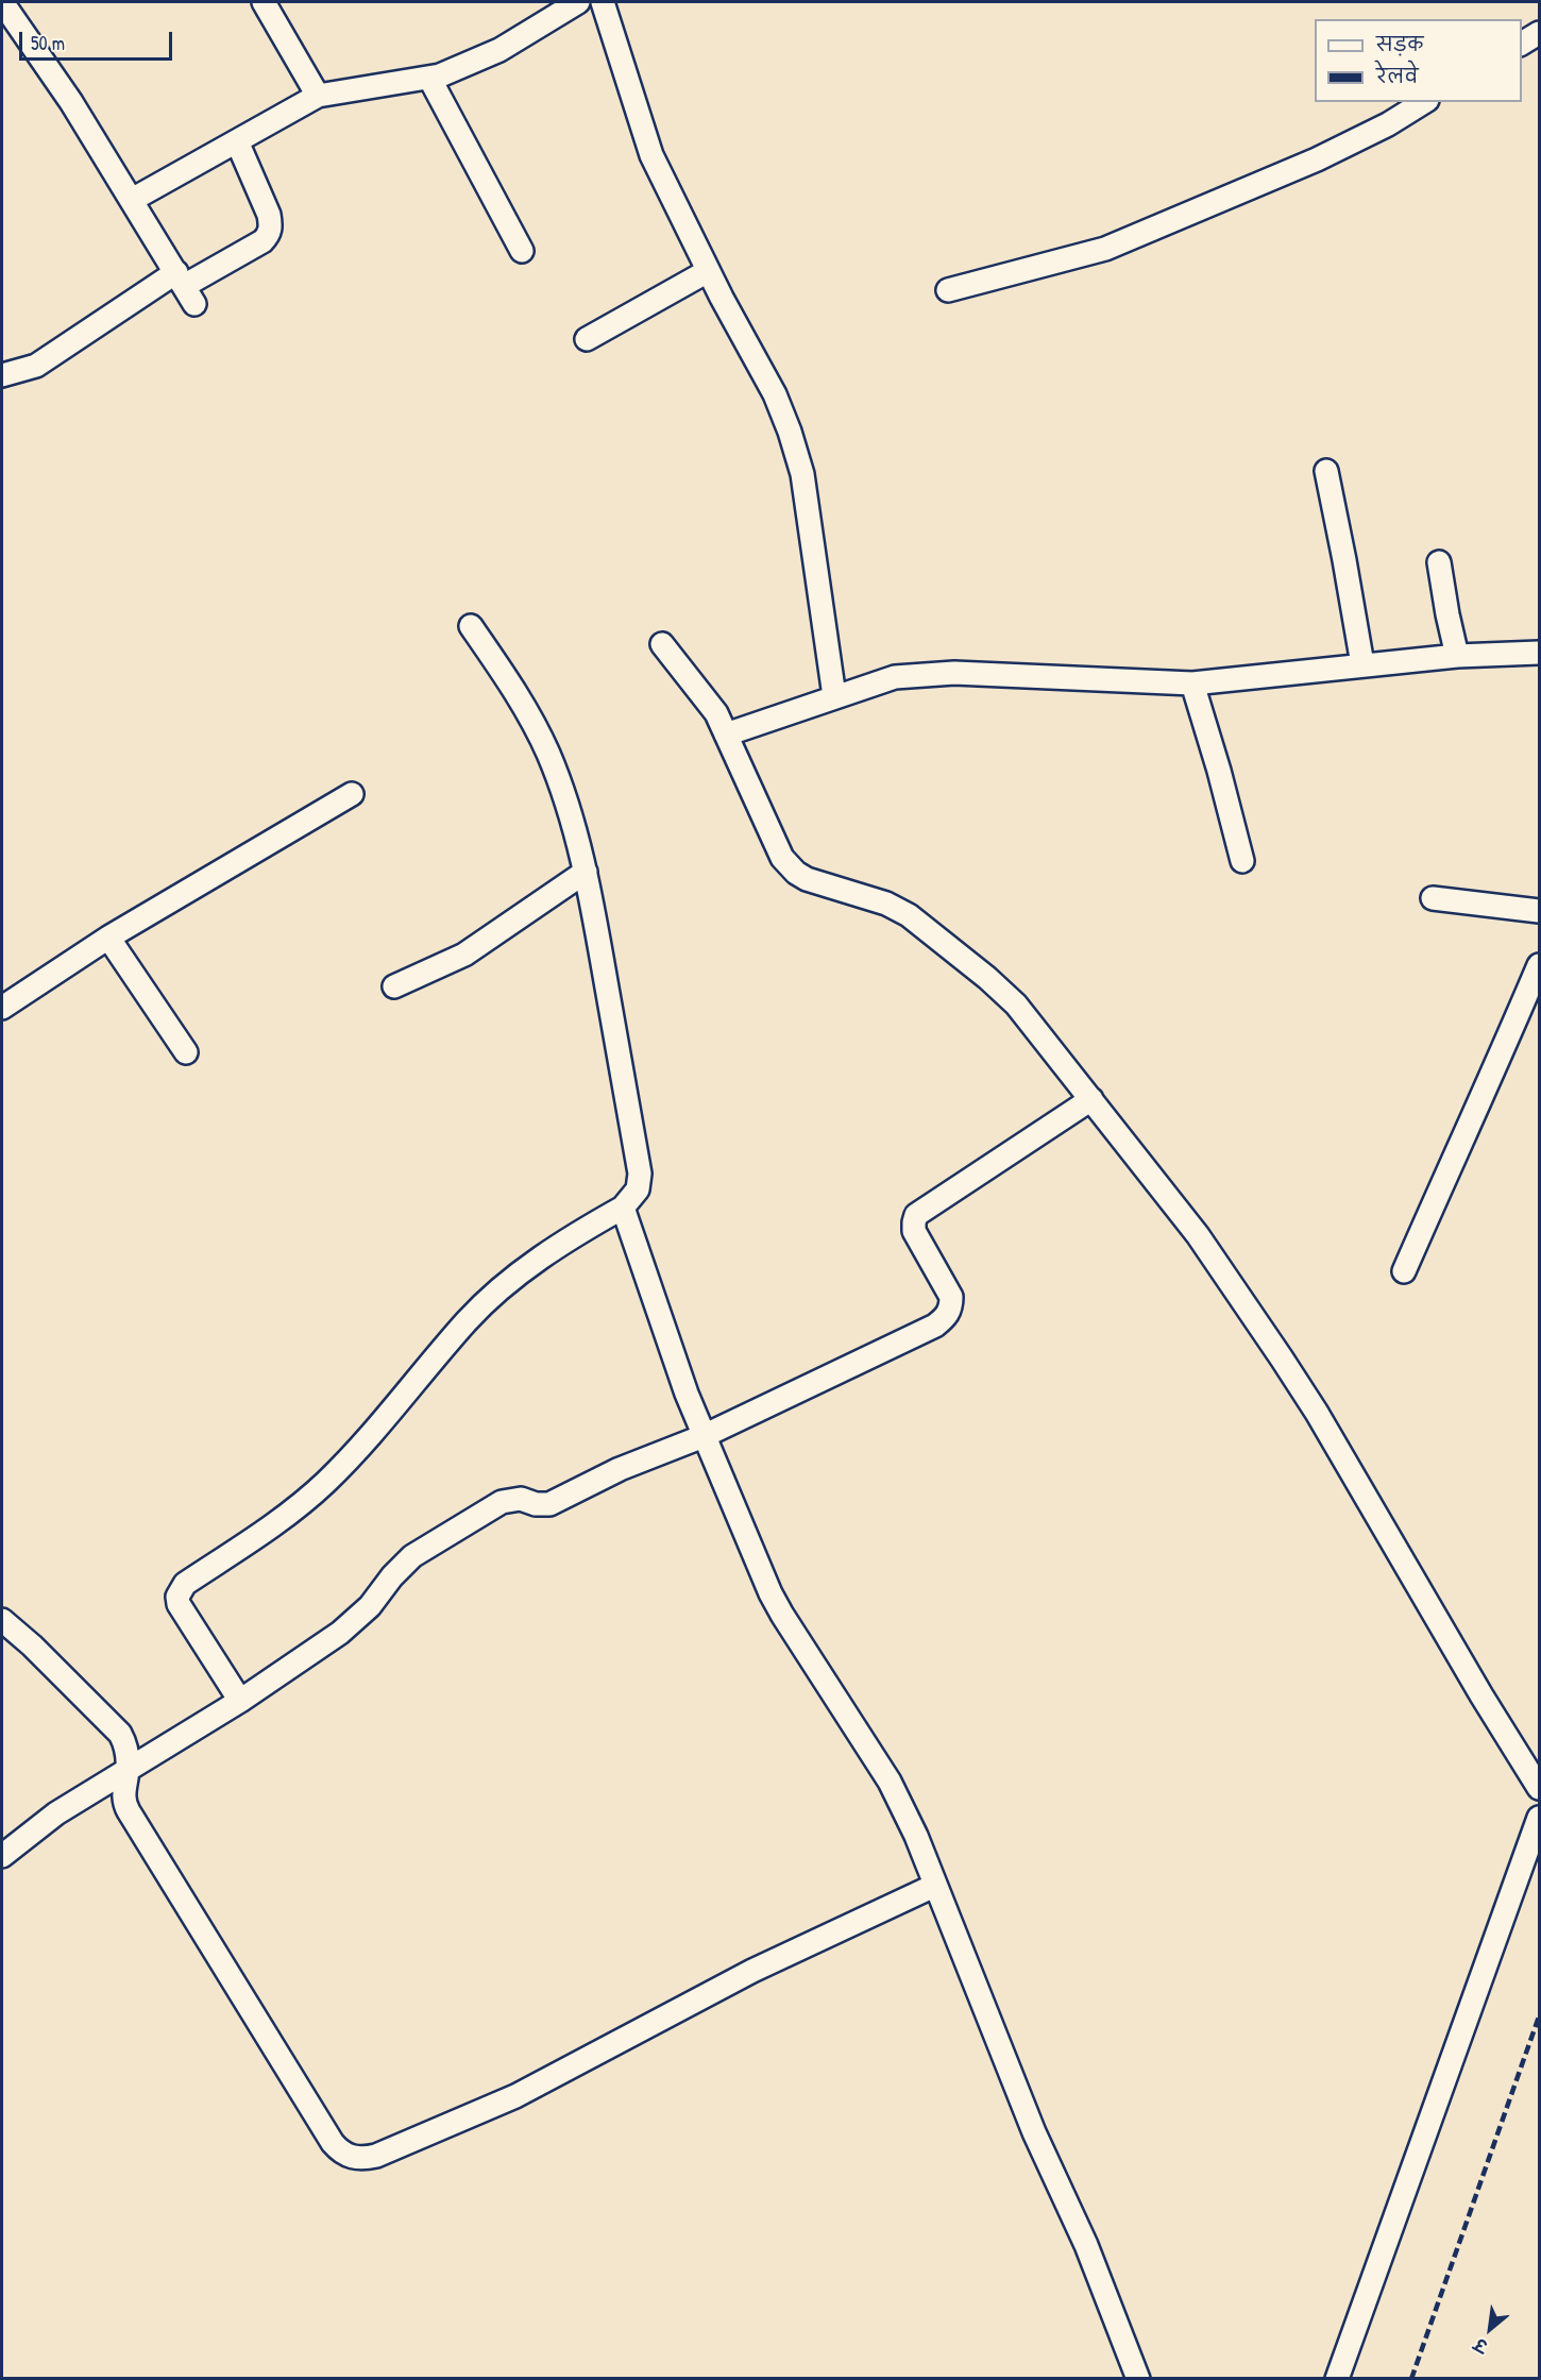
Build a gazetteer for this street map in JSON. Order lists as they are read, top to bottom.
{
  "legend": ["सड़क", "रेलवे"],
  "scale_bar": "50 m",
  "north": "bottom left"
}
